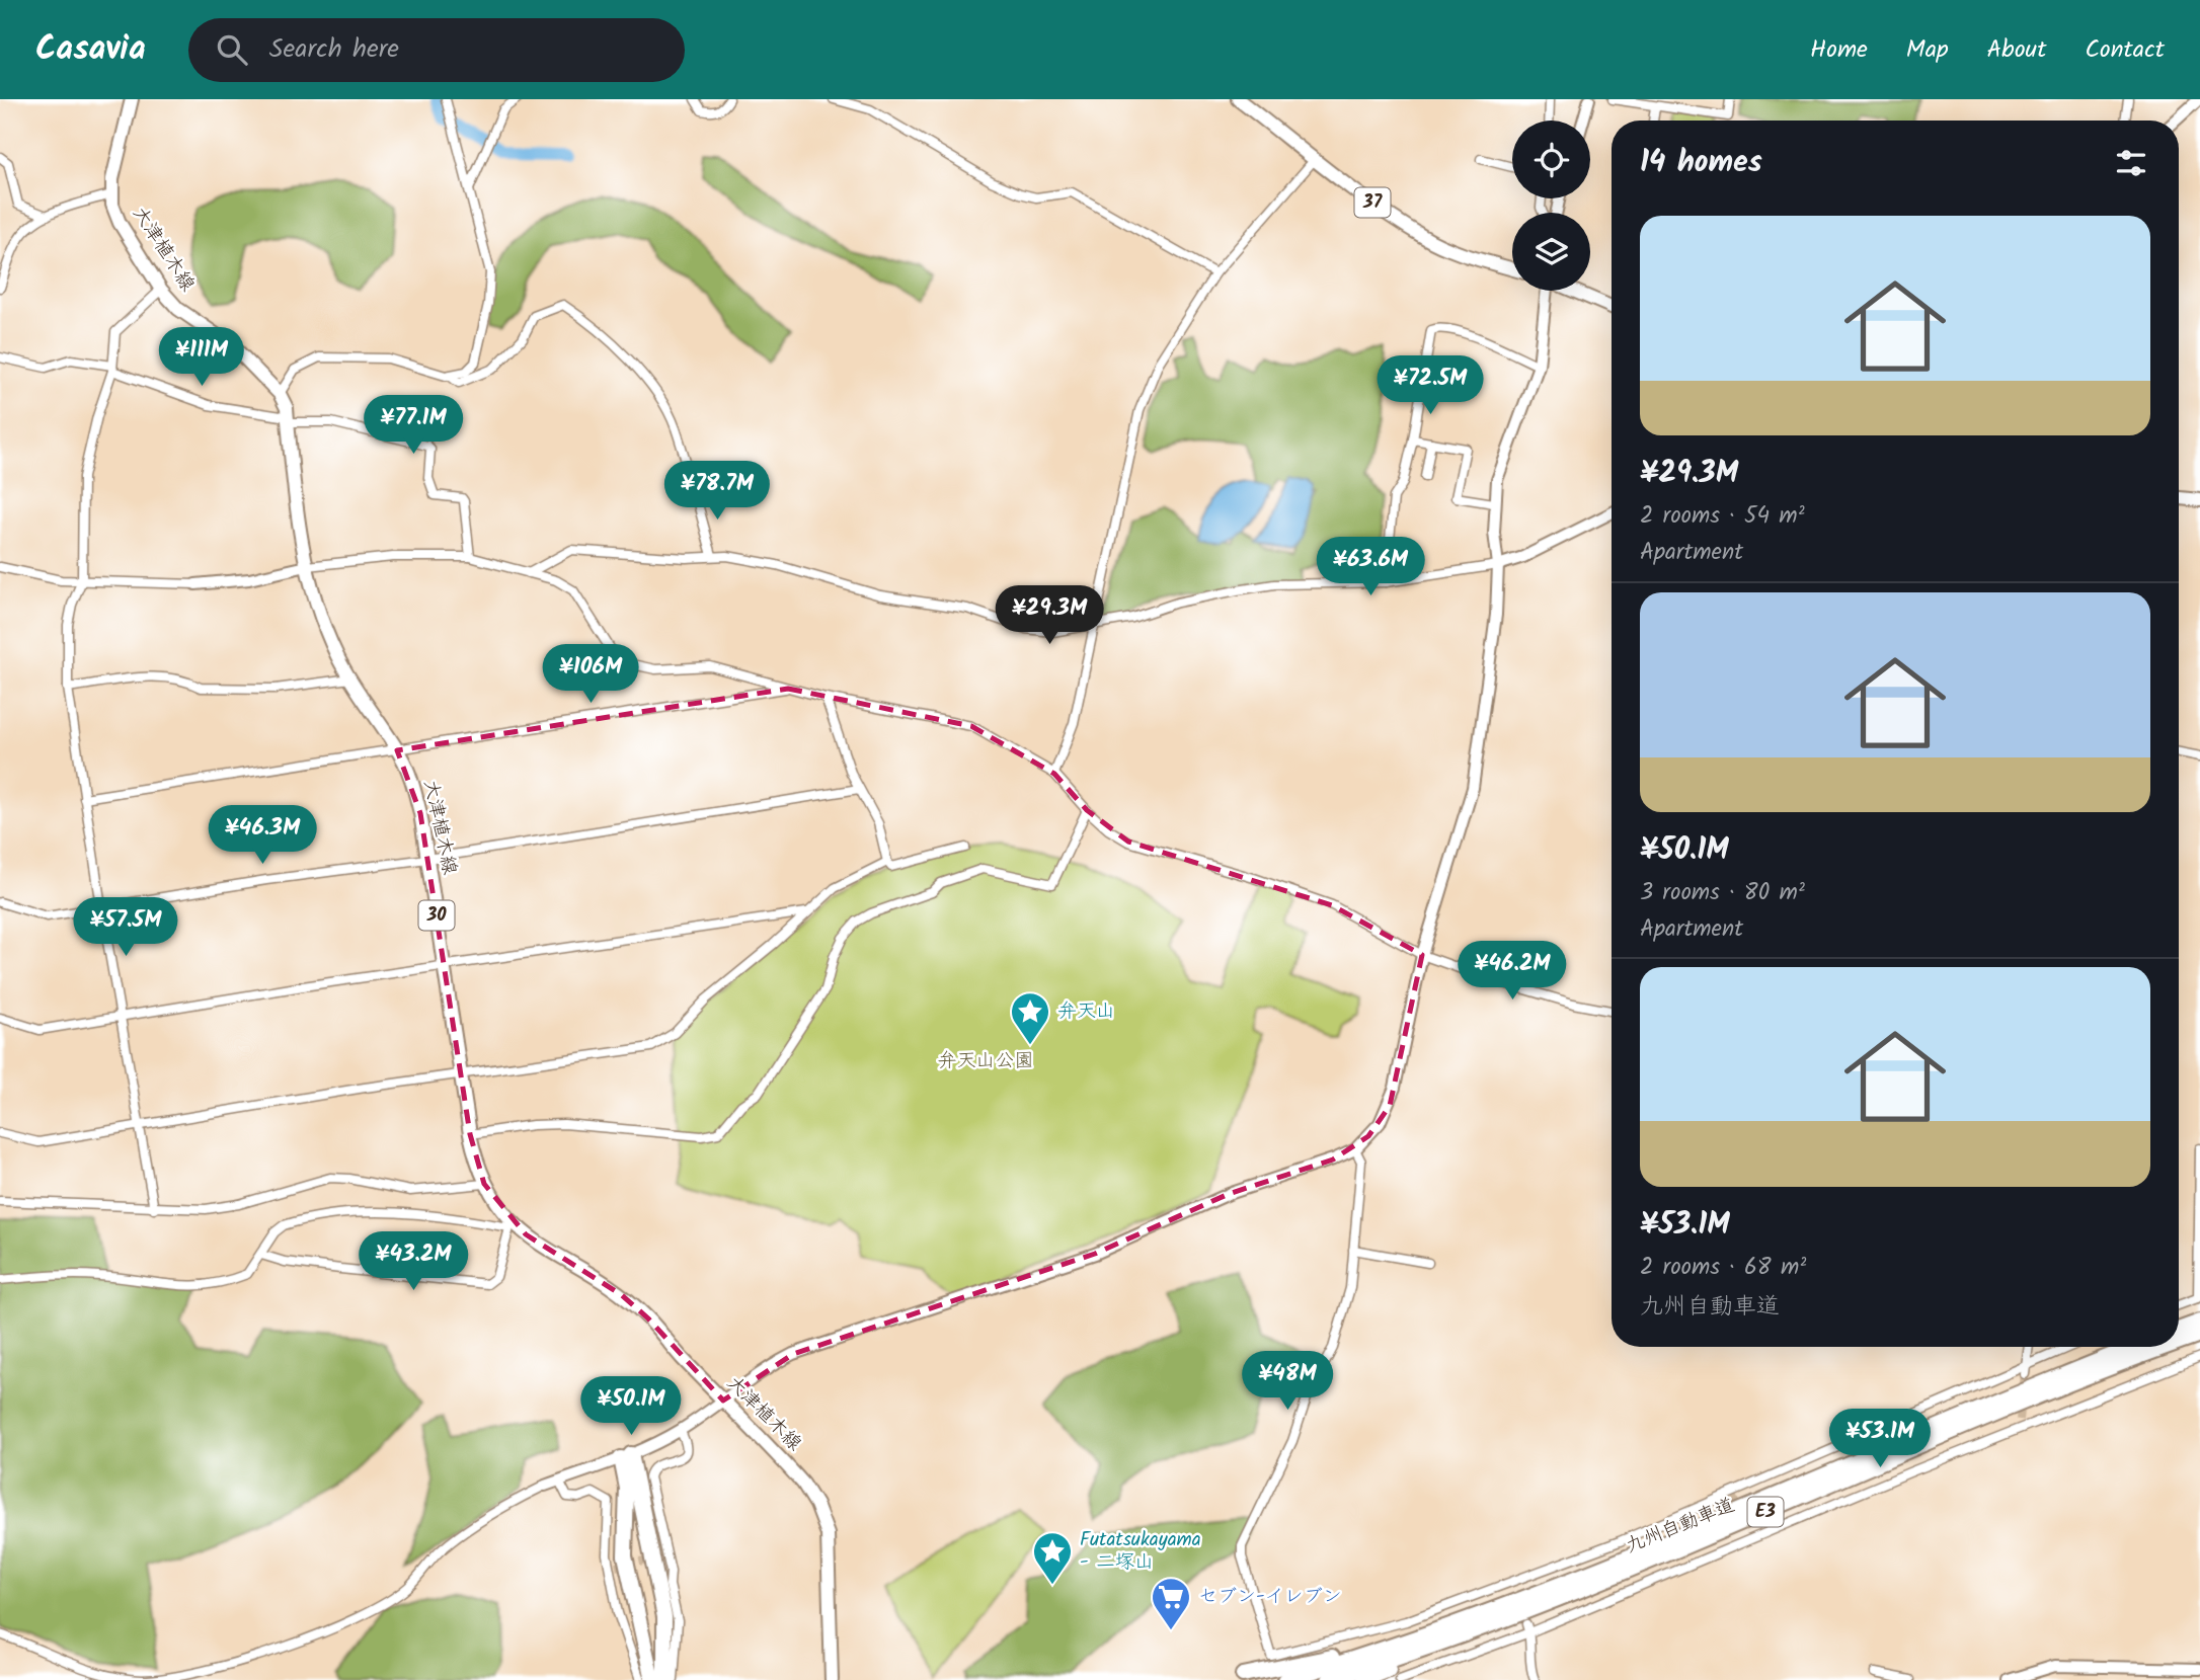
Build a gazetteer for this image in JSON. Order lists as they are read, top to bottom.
{
  "streets": {
    "highway": ["E3", "九州自動車道"],
    "main road": ["37", "大津植木線", "30"]
  },
  "parks": ["弁天山公園"],
  "places": {
    "place": ["弁天山", "Futatsukayama - 二塚山"],
    "supermarket": ["セブン-イレブン"]
  },
  "page": {
    "header": "Casavia",
    "search": "Search here",
    "nav": [
      "Home",
      "Map",
      "About",
      "Contact"
    ],
    "heading": "14 homes",
    "list": [
      {
        "name": "¥29.3M",
        "note": "2 rooms · 54 m² · Apartment"
      },
      {
        "name": "¥50.1M",
        "note": "3 rooms · 80 m² · Apartment"
      },
      {
        "name": "¥53.1M",
        "note": "2 rooms · 68 m² · 九州自動車道"
      }
    ],
    "price": [
      "¥111M",
      "¥72.5M",
      "¥77.1M",
      "¥78.7M",
      "¥63.6M",
      "¥29.3M",
      "¥106M",
      "¥46.3M",
      "¥57.5M",
      "¥46.2M",
      "¥43.2M",
      "¥48M",
      "¥50.1M",
      "¥53.1M"
    ]
  }
}
